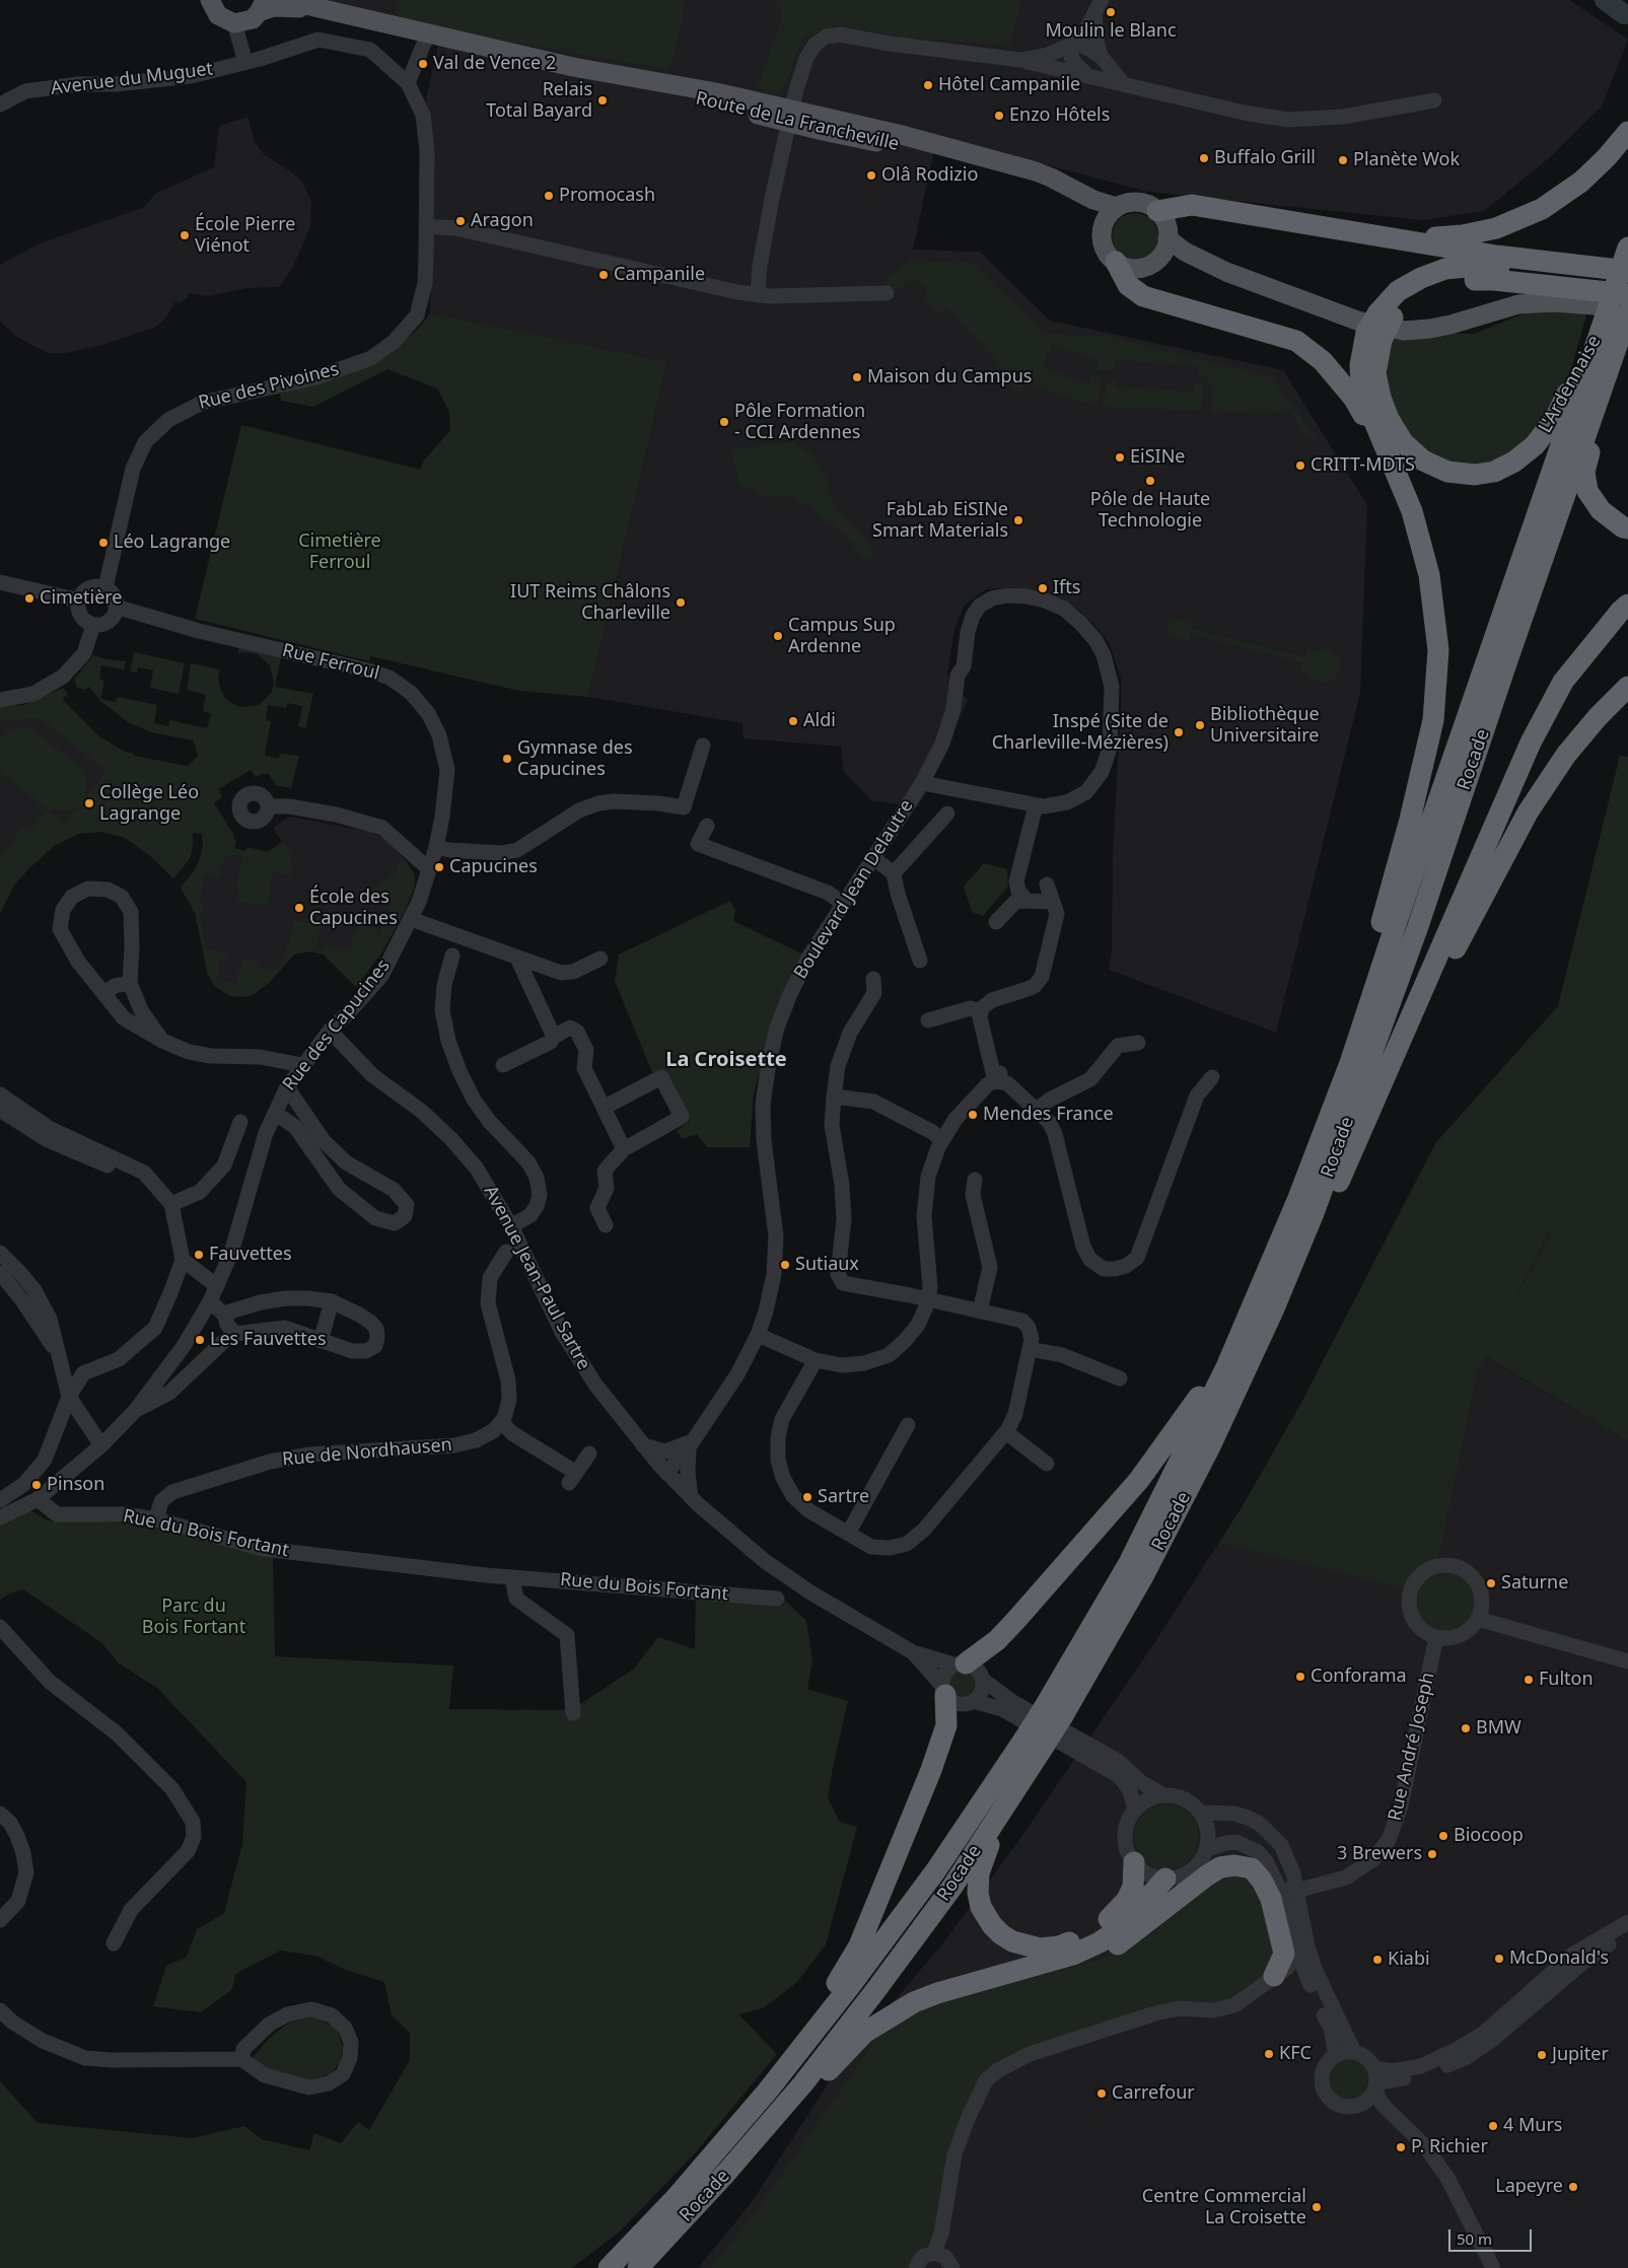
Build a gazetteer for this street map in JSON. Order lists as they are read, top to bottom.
{
  "streets": {
    "highway": ["L'Ardennaise", "Rocade"],
    "main road": ["Route de La Francheville"],
    "street": [
      "Avenue du Muguet",
      "Rue des Pivoines",
      "Rue Ferroul",
      "Boulevard Jean Delautre",
      "Rue des Capucines",
      "Avenue Jean-Paul Sartre",
      "Rue de Nordhausen",
      "Rue du Bois Fortant",
      "Rue André Joseph"
    ]
  },
  "crossings": [
    ["Avenue du Muguet", "Rue des Pivoines"],
    ["L'Ardennaise", "Rocade"],
    ["Rue des Pivoines", "Rue Ferroul"],
    ["Rue Ferroul", "Rue des Capucines"],
    ["Boulevard Jean Delautre", "Avenue Jean-Paul Sartre"],
    ["Rue des Capucines", "Avenue Jean-Paul Sartre"],
    ["Rue des Capucines", "Rue du Bois Fortant"],
    ["Rue de Nordhausen", "Rue du Bois Fortant"]
  ],
  "districts": ["La Croisette"],
  "parks": ["Cimetière Ferroul", "Parc du Bois Fortant"],
  "places": [
    "Moulin le Blanc",
    "Val de Vence 2",
    "Hôtel Campanile",
    "Relais Total Bayard",
    "Enzo Hôtels",
    "Buffalo Grill",
    "Planète Wok",
    "Olâ Rodizio",
    "Promocash",
    "Aragon",
    "École Pierre Viénot",
    "Campanile",
    "Maison du Campus",
    "Pôle Formation - CCI Ardennes",
    "EiSINe",
    "CRITT-MDTS",
    "Pôle de Haute Technologie",
    "FabLab EiSINe Smart Materials",
    "Léo Lagrange",
    "Ifts",
    "Cimetière",
    "IUT Reims Châlons Charleville",
    "Campus Sup Ardenne",
    "Aldi",
    "Bibliothèque Universitaire",
    "Inspé (Site de Charleville-Mézières)",
    "Gymnase des Capucines",
    "Collège Léo Lagrange",
    "Capucines",
    "École des Capucines",
    "Mendes France",
    "Fauvettes",
    "Sutiaux",
    "Les Fauvettes",
    "Pinson",
    "Sartre",
    "Saturne",
    "Conforama",
    "Fulton",
    "BMW",
    "Biocoop",
    "3 Brewers",
    "McDonald's",
    "Kiabi",
    "KFC",
    "Jupiter",
    "Carrefour",
    "4 Murs",
    "P. Richier",
    "Lapeyre",
    "Centre Commercial La Croisette"
  ],
  "scale_bar": "50 m"
}
